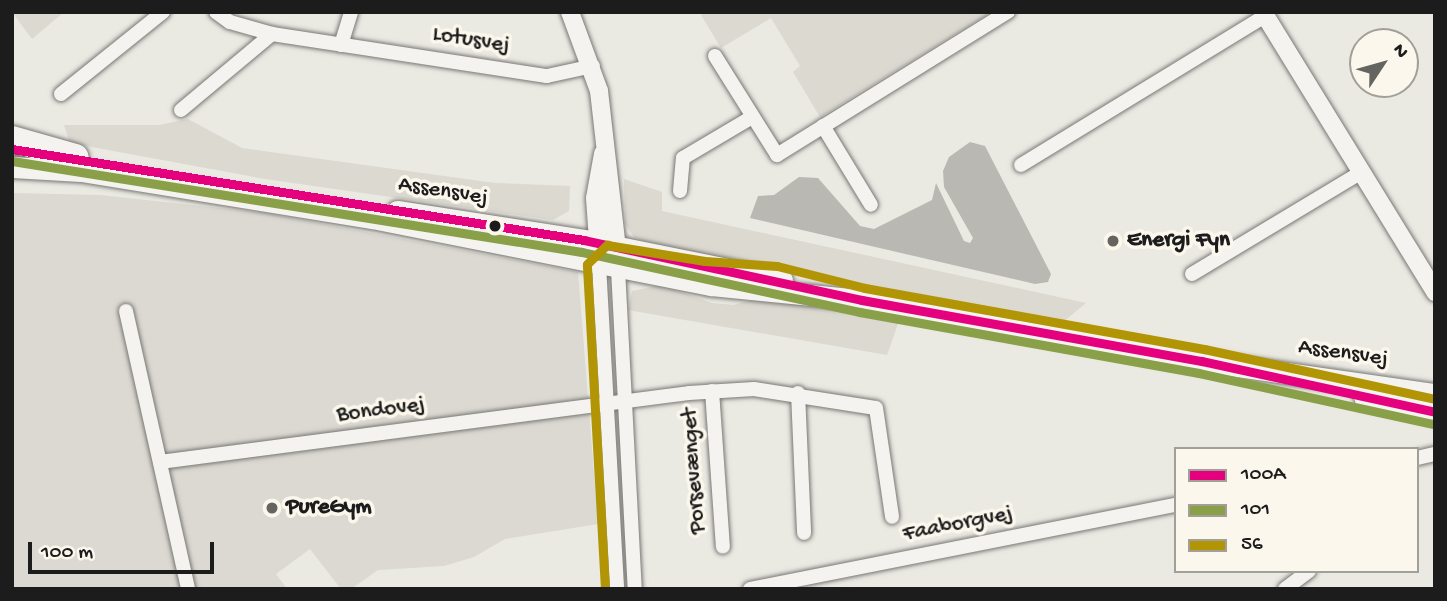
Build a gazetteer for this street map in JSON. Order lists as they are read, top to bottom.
{
  "streets": {
    "main road": ["Assensvej"],
    "street": [
      "Lotusvej",
      "Bondovej",
      "Porsevænget",
      "Faaborgvej"
    ]
  },
  "crossings": [
    ["Bondovej", "Porsevænget"]
  ],
  "places": ["Energi Fyn", "PureGym"],
  "lines": ["transit line 100A", "transit line 101", "transit line 56"],
  "legend": ["100A", "101", "56"],
  "scale_bar": "100 m",
  "north": "top right"
}
